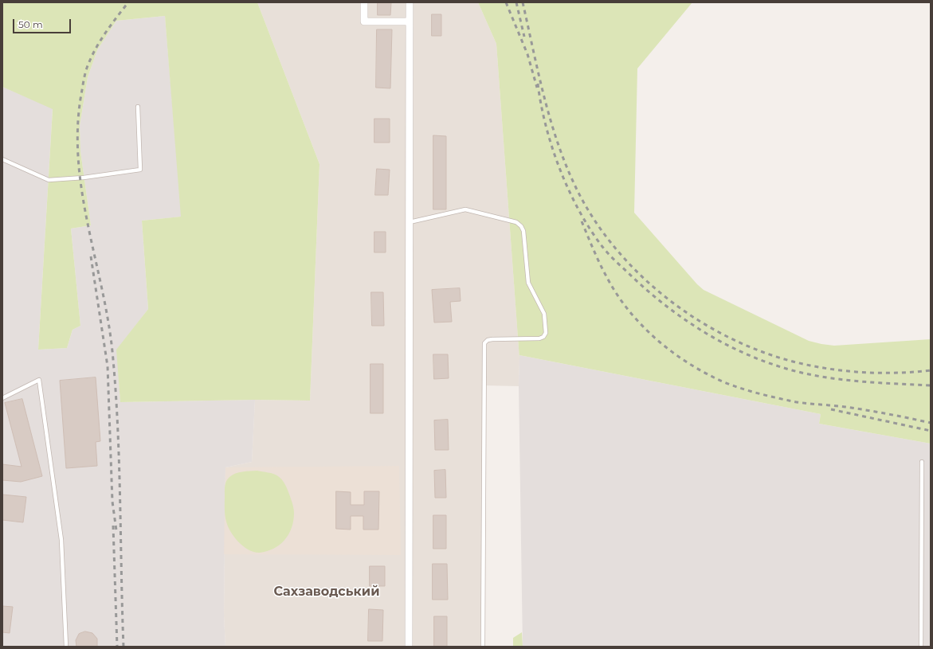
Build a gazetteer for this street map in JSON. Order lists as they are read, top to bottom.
{
  "districts": ["Сахзаводський"],
  "scale_bar": "50 m"
}
